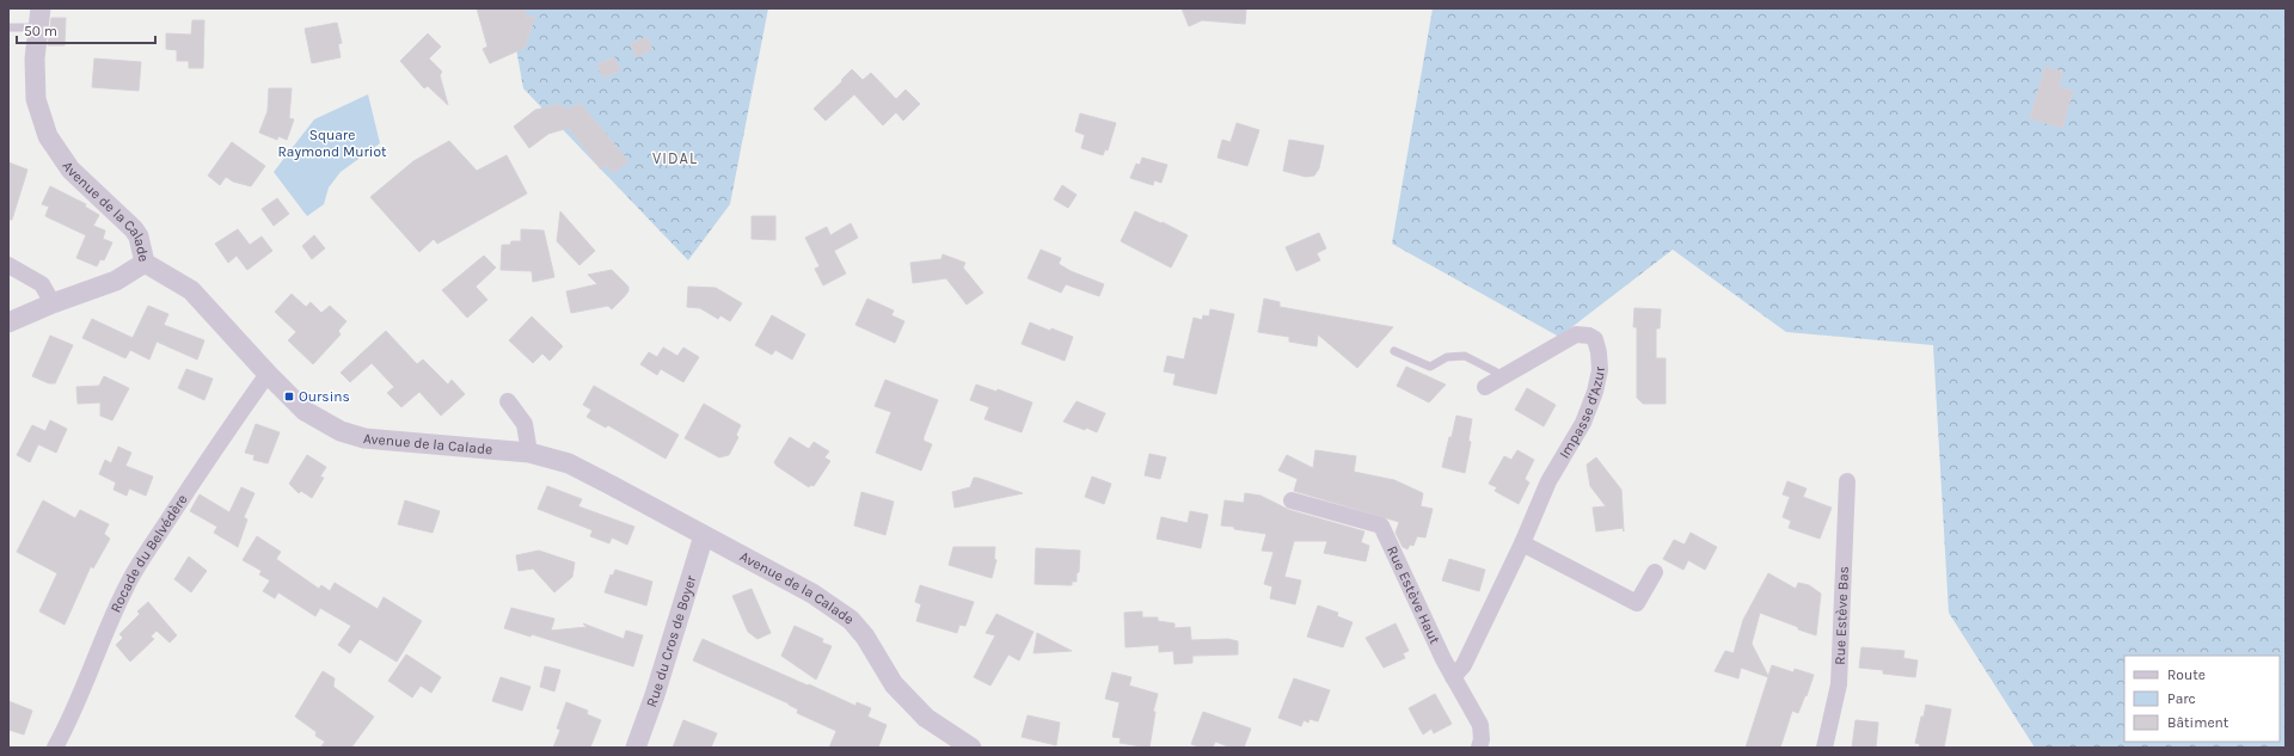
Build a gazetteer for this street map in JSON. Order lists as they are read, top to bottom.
{
  "streets": {
    "street": [
      "Avenue de la Calade",
      "Impasse d'Azur",
      "Rocade du Belvédère",
      "Rue Estève Haut",
      "Rue Estève Bas",
      "Rue du Cros de Boyer"
    ]
  },
  "crossings": [
    ["Avenue de la Calade", "Rocade du Belvédère"],
    ["Avenue de la Calade", "Rue du Cros de Boyer"],
    ["Impasse d'Azur", "Rue Estève Haut"]
  ],
  "districts": ["VIDAL"],
  "parks": ["Square Raymond Muriot"],
  "places": {
    "transit": ["Oursins"]
  },
  "legend": ["Route", "Parc", "Bâtiment"],
  "scale_bar": "50 m"
}
